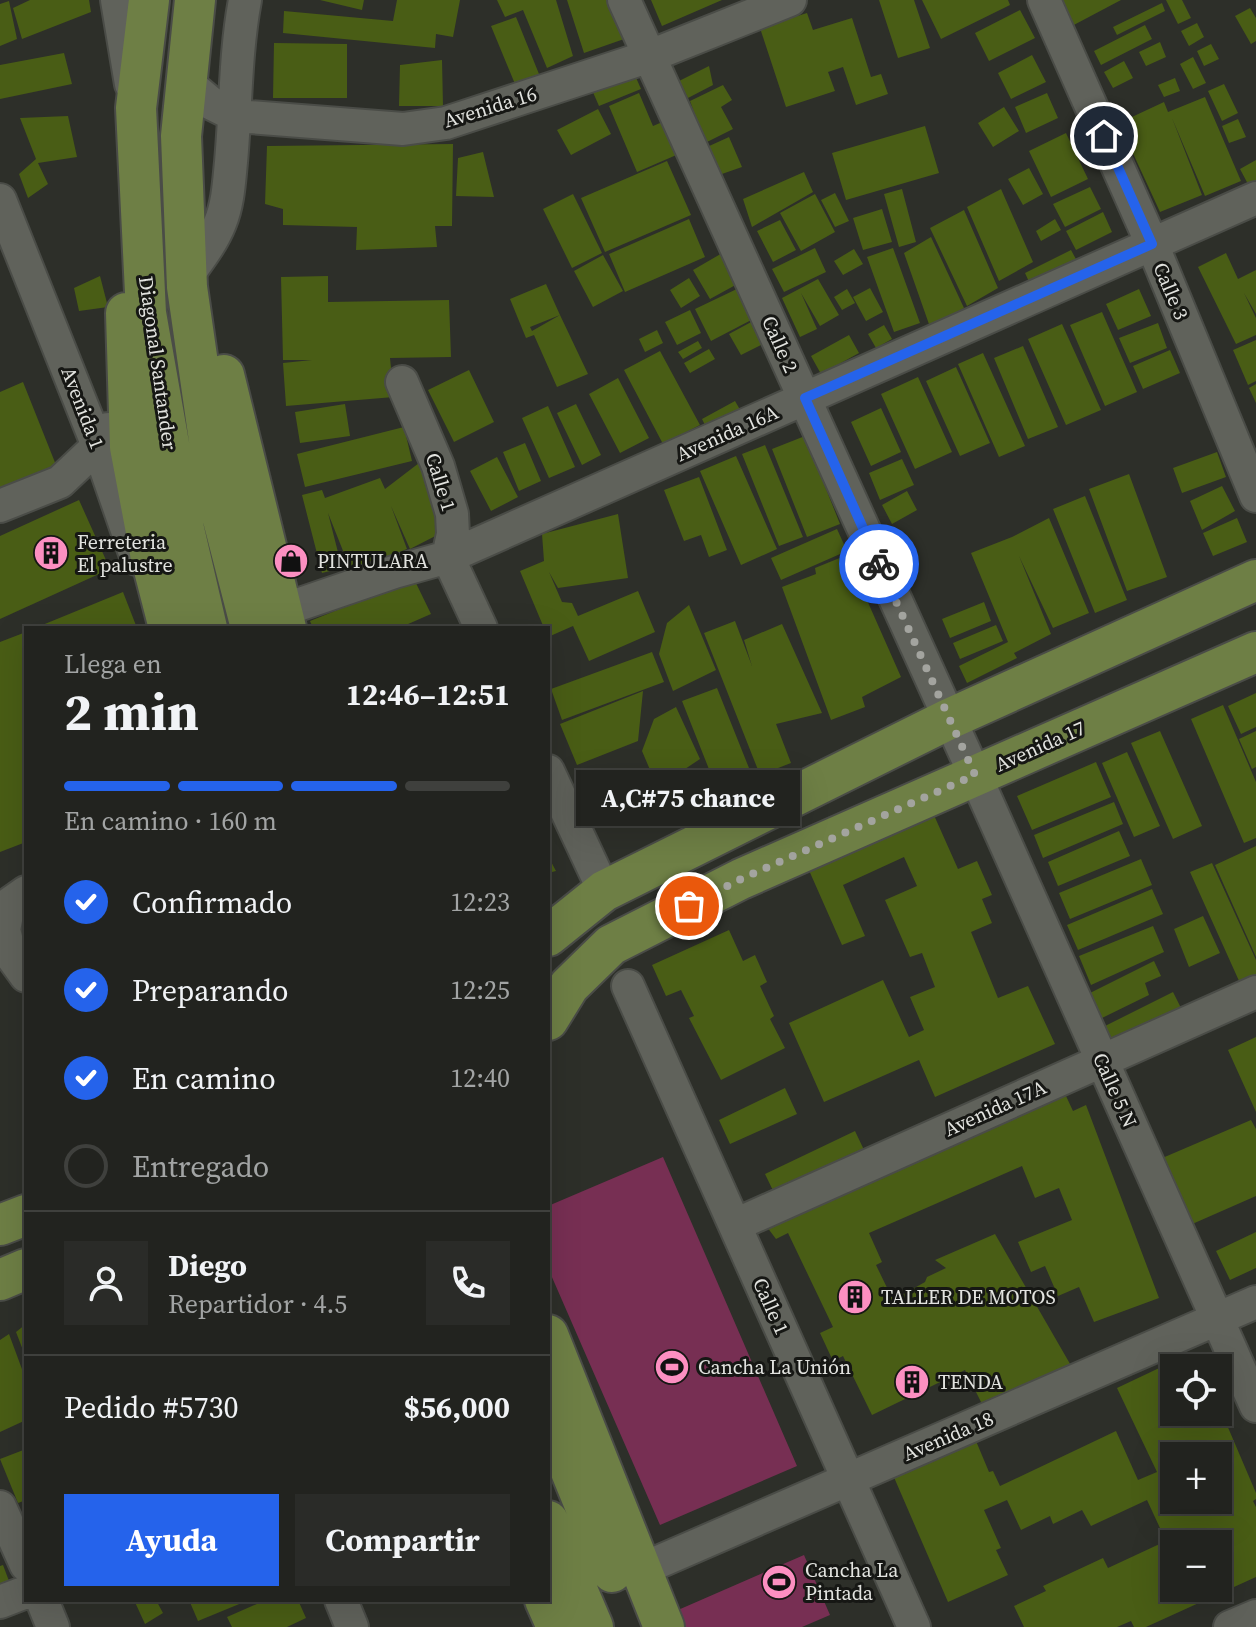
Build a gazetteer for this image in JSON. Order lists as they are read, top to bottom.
{
  "streets": {
    "main road": ["Diagonal Santander", "Avenida 17"],
    "street": [
      "Avenida 16",
      "Calle 3",
      "Calle 2",
      "Avenida 1",
      "Avenida 16A",
      "Calle 1",
      "Calle 5 N",
      "Avenida 17A",
      "Avenida 18"
    ]
  },
  "crossings": [
    ["Avenida 16", "Calle 2"],
    ["Avenida 16", "Diagonal Santander"],
    ["Calle 3", "Avenida 16A"],
    ["Calle 2", "Avenida 16A"],
    ["Calle 2", "Avenida 17"],
    ["Calle 2", "Calle 5 N"],
    ["Avenida 16A", "Calle 1"],
    ["Calle 1", "Avenida 17A"],
    ["Calle 1", "Avenida 18"],
    ["Avenida 17", "Calle 5 N"],
    ["Calle 5 N", "Avenida 17A"],
    ["Calle 5 N", "Avenida 18"]
  ],
  "places": {
    "building": ["Ferreteria El palustre", "TALLER DE MOTOS", "TENDA"],
    "shop": ["PINTULARA"],
    "other": ["A,C#75 chance"],
    "sports": ["Cancha La Unión", "Cancha La Pintada"]
  },
  "page": {
    "heading": ["2 min", "Llega en", "12:46–12:51"],
    "panel": [
      "Diego",
      "Repartidor · 4.5",
      "Pedido #5730",
      "$56,000"
    ],
    "bar": "En camino · 160 m",
    "bubble": "A,C#75 chance",
    "list": [
      ["Confirmado", "12:23"],
      ["Preparando", "12:25"],
      ["En camino", "12:40"],
      "Entregado"
    ],
    "map_buttons": ["+", "−"],
    "buttons": ["Ayuda", "Compartir"]
  }
}
